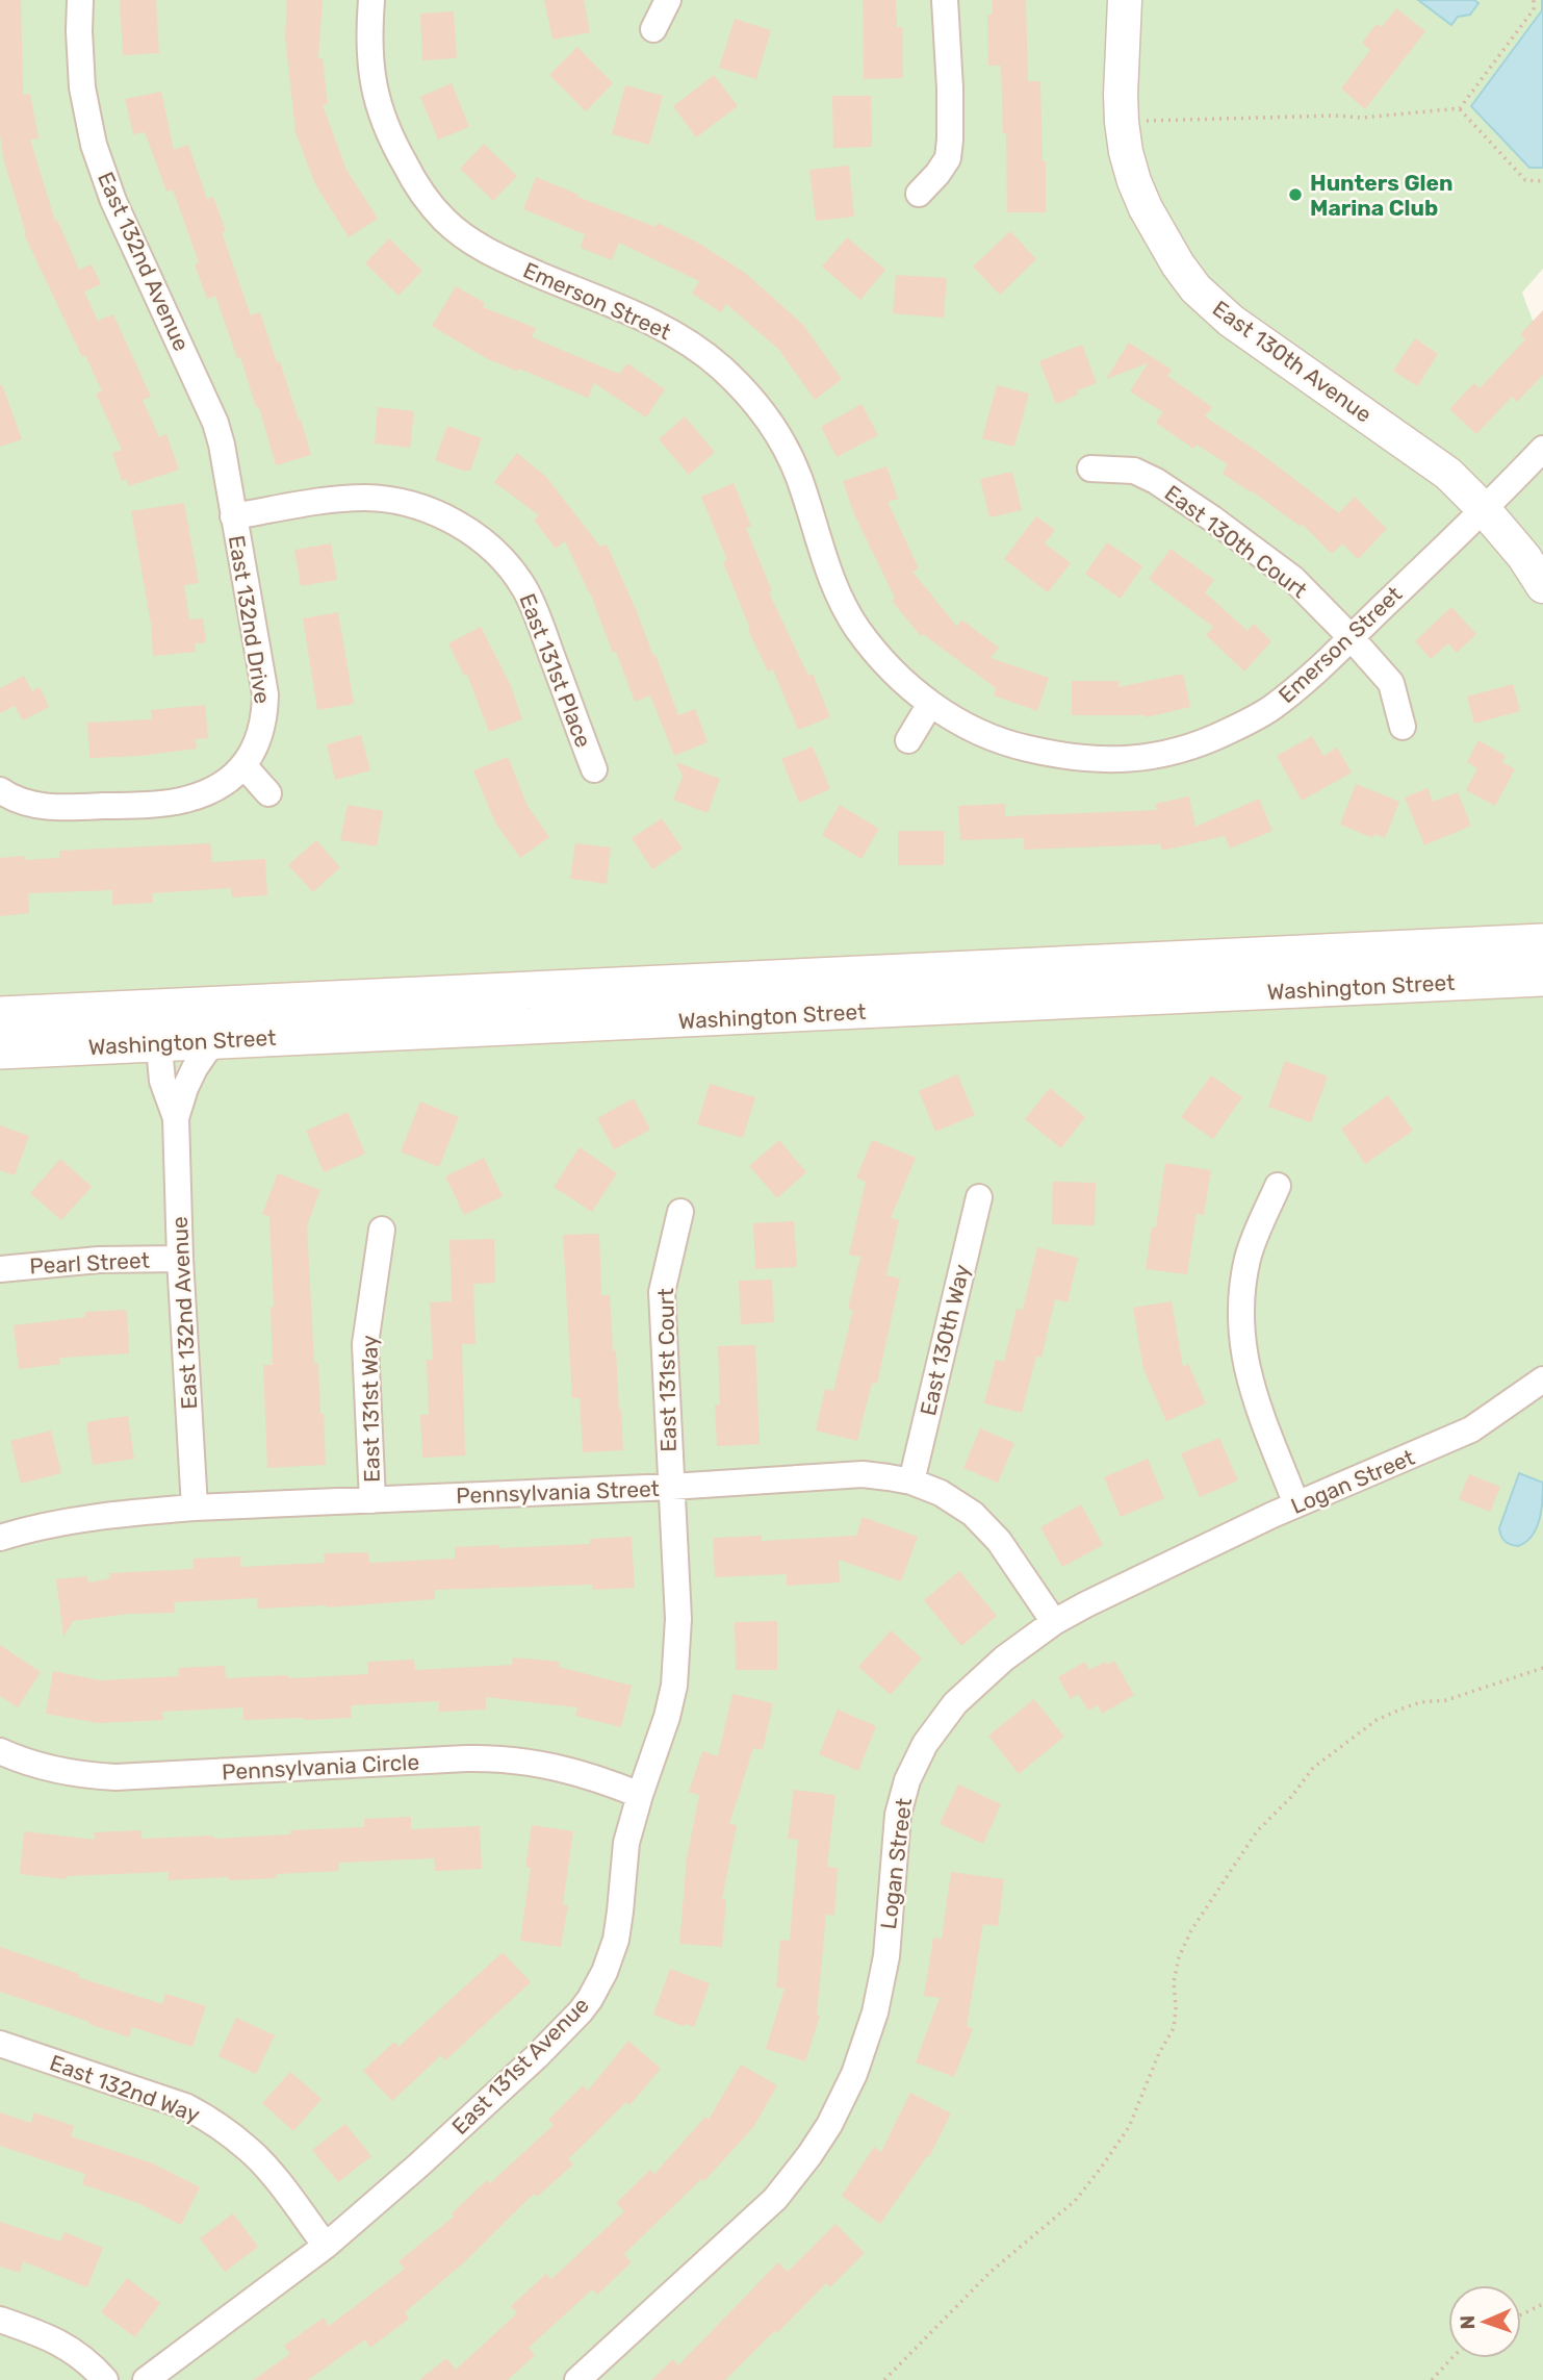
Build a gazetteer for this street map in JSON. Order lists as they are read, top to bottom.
{
  "streets": {
    "main road": ["Washington Street"],
    "street": [
      "East 132nd Avenue",
      "Emerson Street",
      "East 130th Avenue",
      "East 130th Court",
      "East 132nd Drive",
      "East 131st Place",
      "Pearl Street",
      "East 130th Way",
      "East 131st Court",
      "East 131st Way",
      "Logan Street",
      "Pennsylvania Street",
      "Pennsylvania Circle",
      "East 131st Avenue",
      "East 132nd Way"
    ]
  },
  "crossings": [
    ["East 132nd Avenue", "East 132nd Drive"],
    ["East 132nd Avenue", "East 131st Place"],
    ["East 132nd Avenue", "Washington Street"],
    ["East 132nd Avenue", "Pearl Street"],
    ["East 132nd Avenue", "Pennsylvania Street"],
    ["Emerson Street", "East 130th Avenue"],
    ["Emerson Street", "East 130th Court"],
    ["East 132nd Drive", "East 131st Place"],
    ["East 130th Way", "Pennsylvania Street"],
    ["East 131st Court", "Pennsylvania Street"],
    ["East 131st Court", "East 131st Avenue"],
    ["East 131st Way", "Pennsylvania Street"],
    ["Logan Street", "Pennsylvania Street"],
    ["Pennsylvania Street", "East 131st Avenue"],
    ["Pennsylvania Circle", "East 131st Avenue"],
    ["East 131st Avenue", "East 132nd Way"]
  ],
  "places": ["Hunters Glen Marina Club"],
  "north": "left"
}
